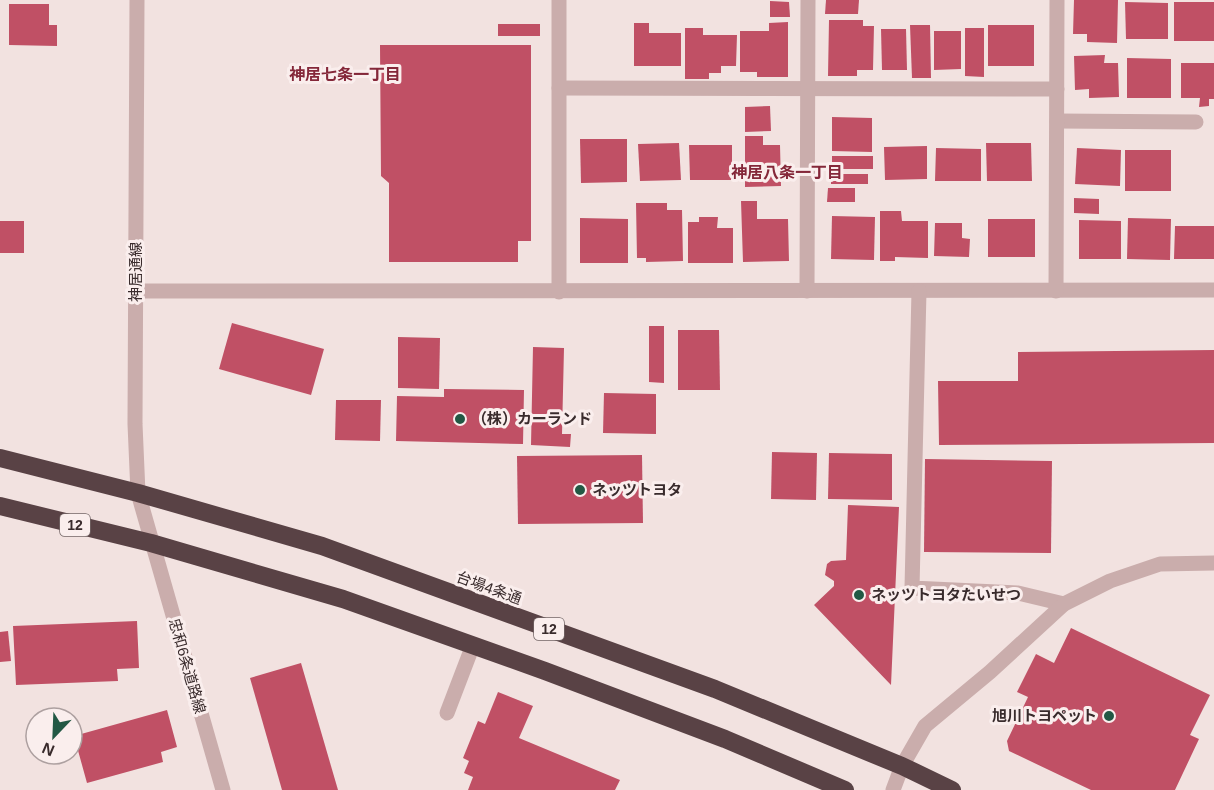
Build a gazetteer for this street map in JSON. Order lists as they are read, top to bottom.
{
  "streets": {
    "highway": ["12", "台場4条通"],
    "street": ["神居通線", "忠和6条道路線"]
  },
  "crossings": [
    ["神居通線", "12"],
    ["神居通線", "台場4条通"],
    ["神居通線", "忠和6条道路線"],
    ["12", "忠和6条道路線"]
  ],
  "districts": ["神居七条一丁目", "神居八条一丁目"],
  "places": [
    "（株）カーランド",
    "ネッツトヨタ",
    "ネッツトヨタたいせつ",
    "旭川トヨペット"
  ],
  "north": "bottom left"
}
